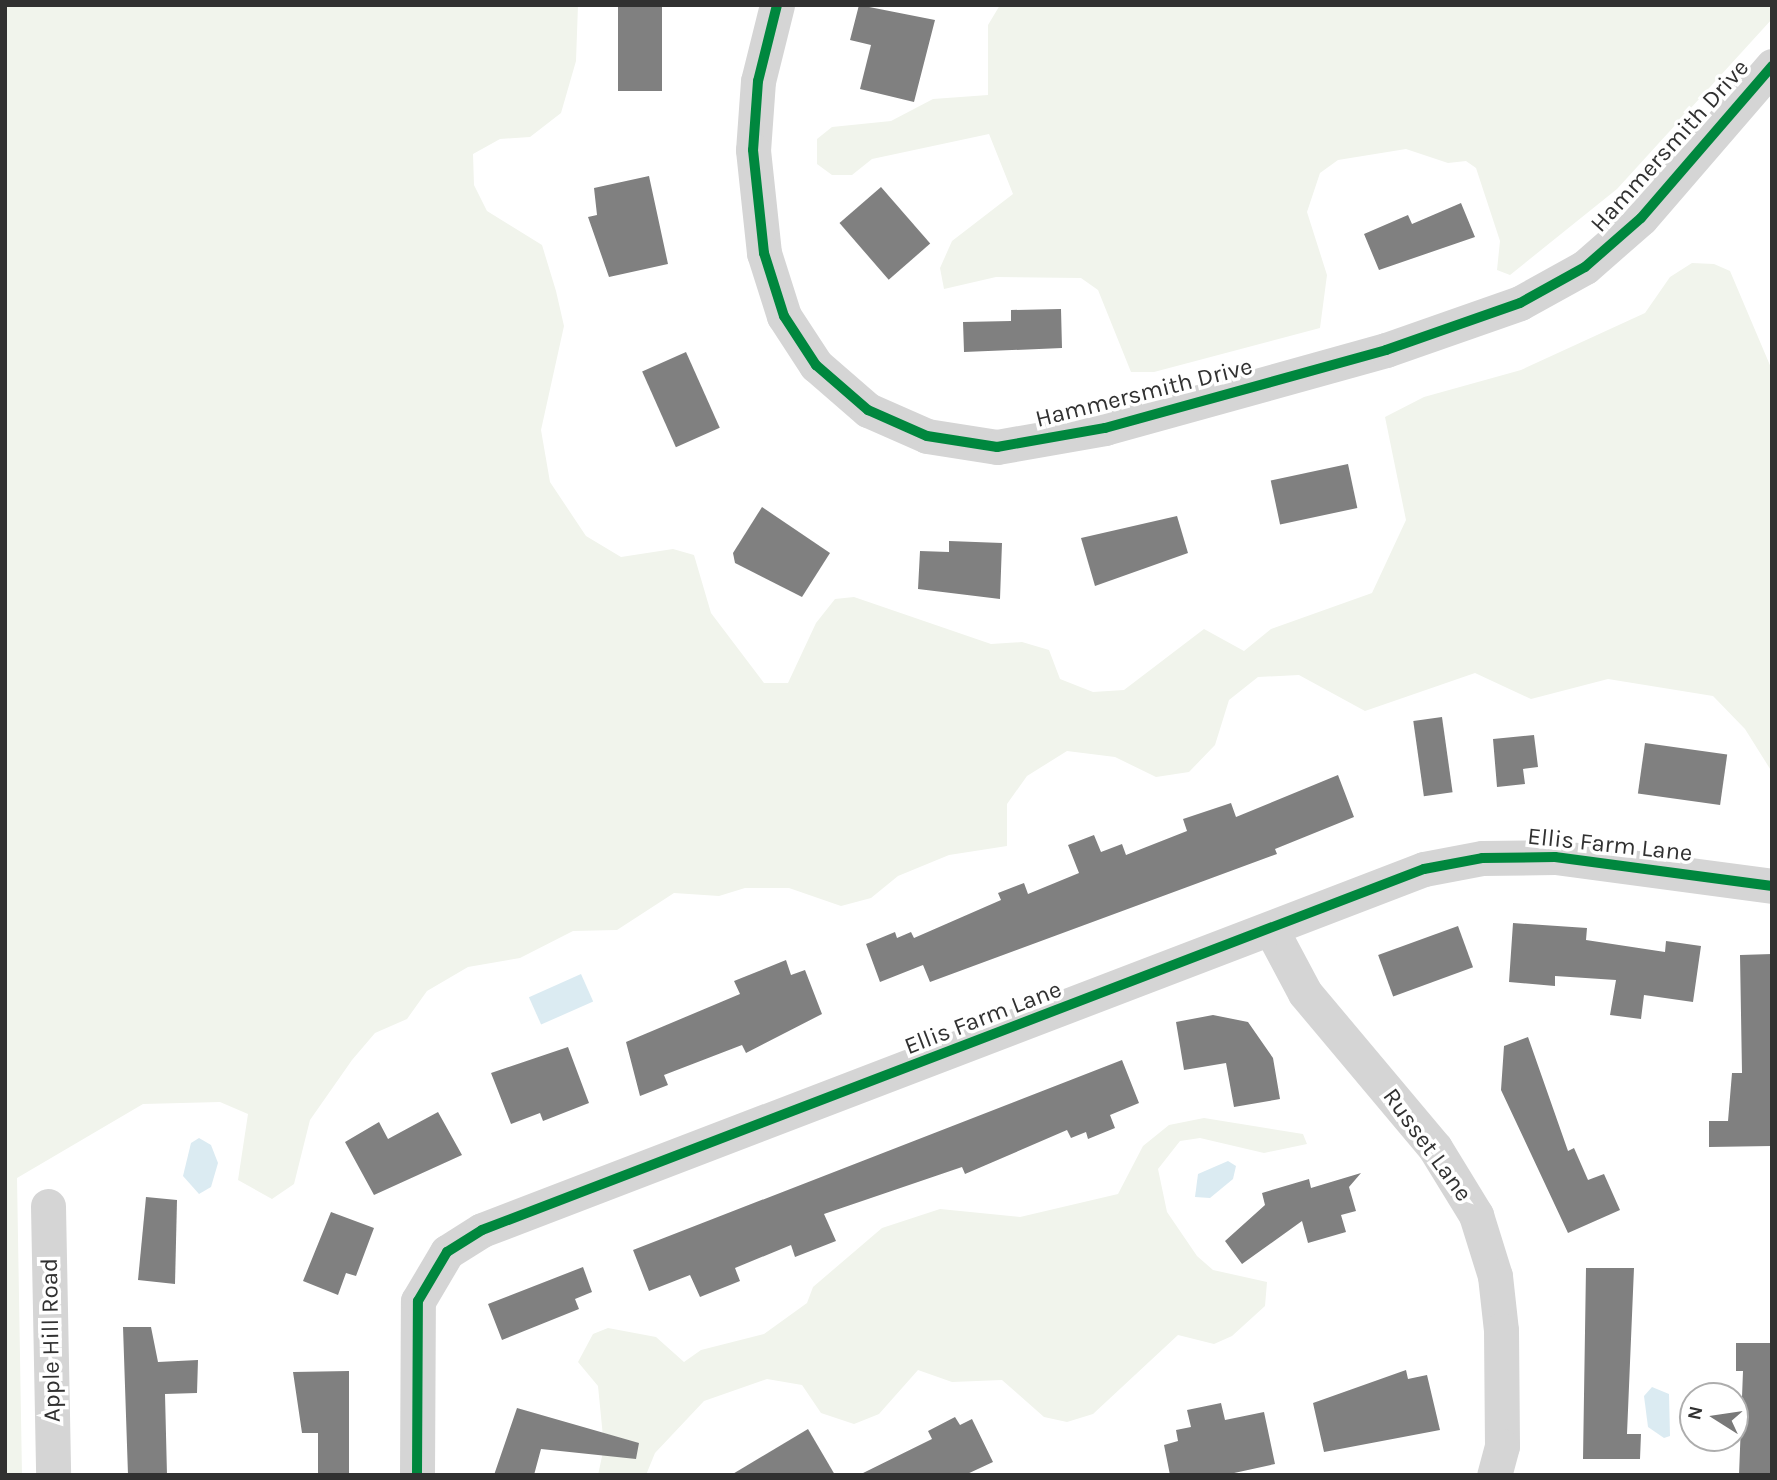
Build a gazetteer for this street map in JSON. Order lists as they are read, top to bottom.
{
  "streets": {
    "street": [
      "Hammersmith Drive",
      "Ellis Farm Lane",
      "Russet Lane",
      "Apple Hill Road"
    ]
  },
  "crossings": [
    ["Ellis Farm Lane", "Russet Lane"]
  ],
  "north": "left"
}
